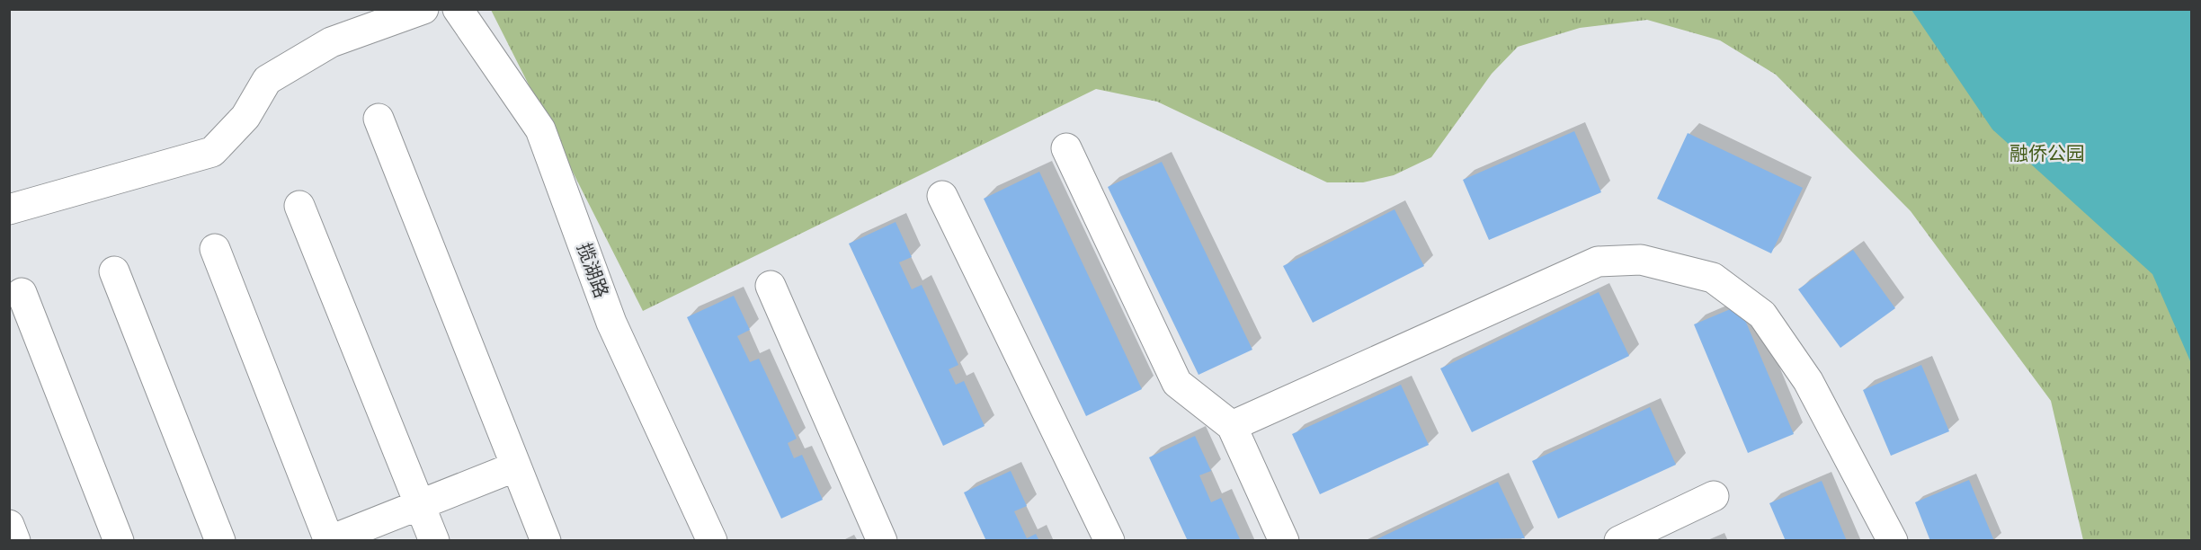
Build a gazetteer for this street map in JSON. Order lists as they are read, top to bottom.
{
  "streets": {
    "street": ["揽湖路"]
  },
  "parks": ["融侨公园"]
}
